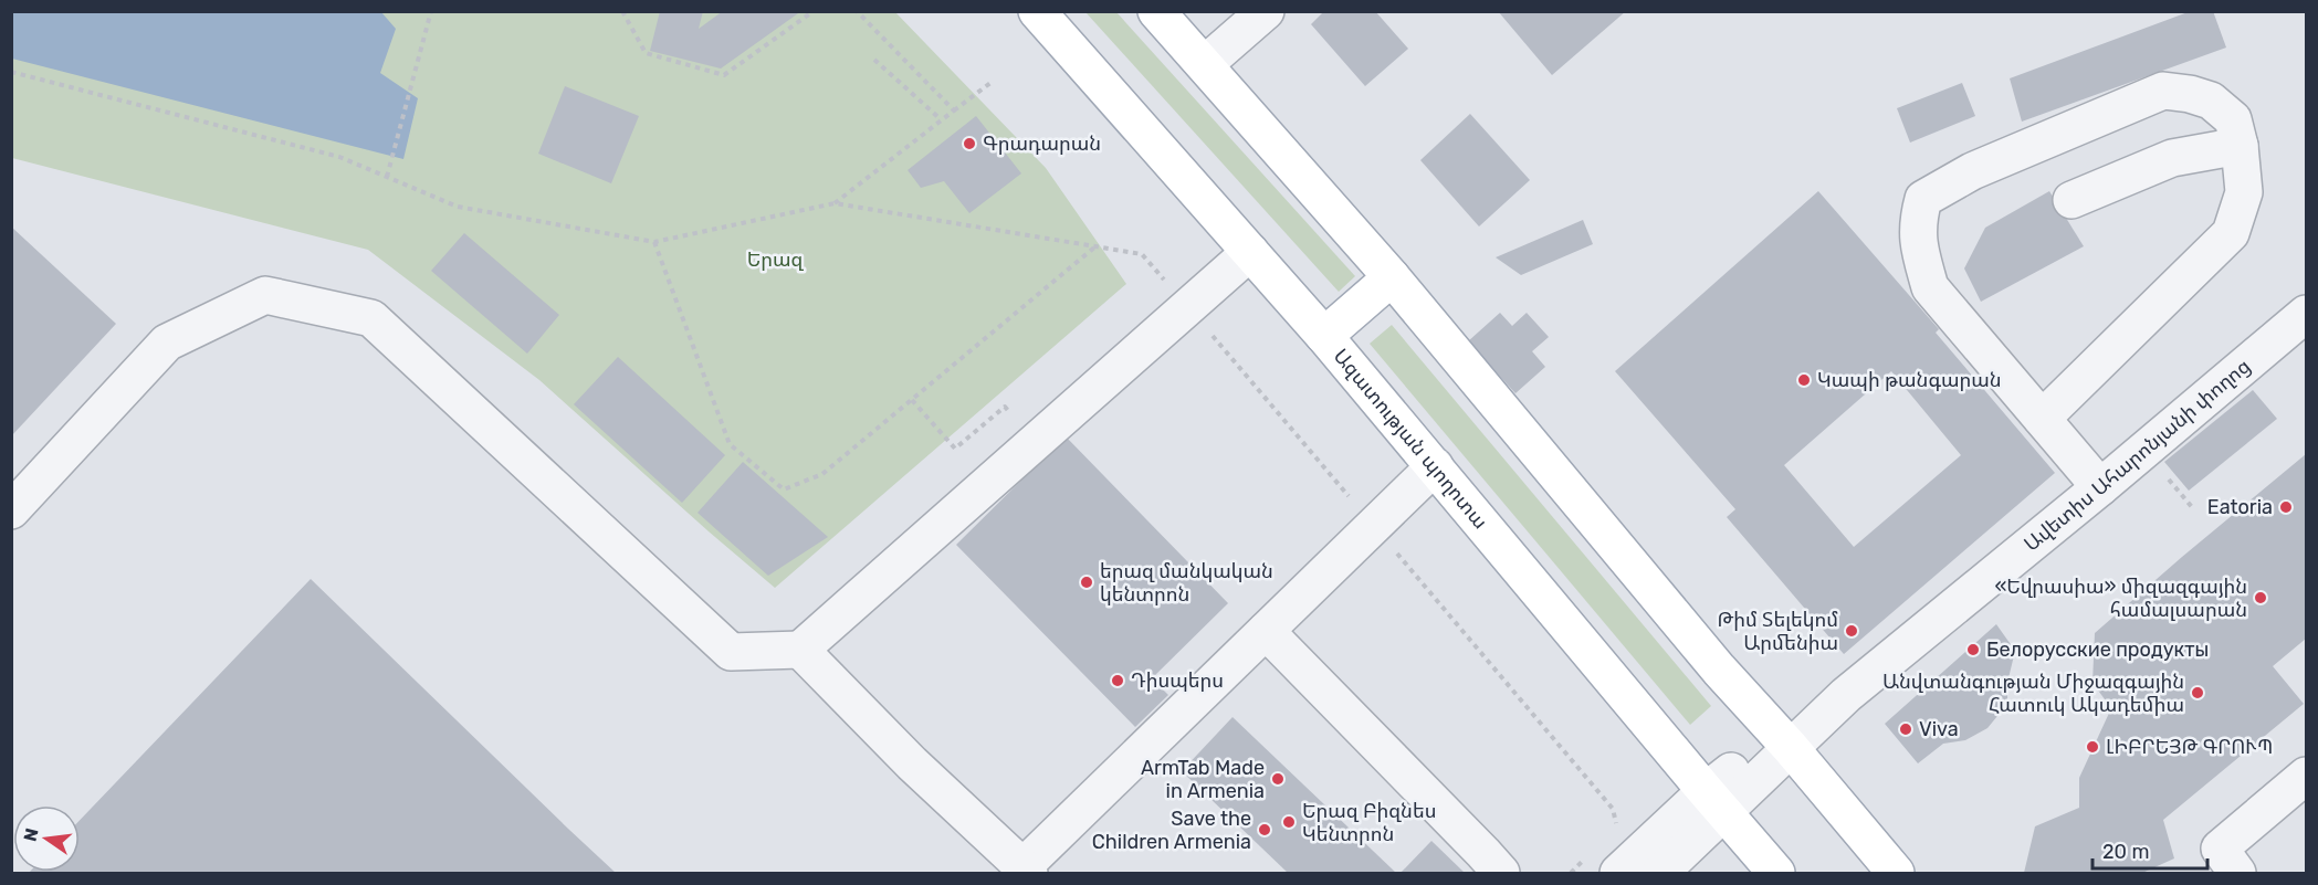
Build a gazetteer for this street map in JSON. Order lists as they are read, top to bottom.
{
  "streets": {
    "main road": ["Ազատության պողոտա"],
    "street": ["Ավետիս Ահարոնյանի փողոց"]
  },
  "crossings": [
    ["Ազատության պողոտա", "Ավետիս Ահարոնյանի փողոց"]
  ],
  "parks": ["Երազ"],
  "places": [
    "Գրադարան",
    "Կապի թանգարան",
    "Eatoria",
    "երազ մանկական կենտրոն",
    "«Եվրասիա» միզազգային համալսարան",
    "Թիմ Տելեկոմ Արմենիա",
    "Белорусские продукты",
    "Դիսպերս",
    "Անվտանգության Միջազգային Հատուկ Ակադեմիա",
    "Viva",
    "ԼԻԲՐԵՅԹ ԳՐՈՒՊ",
    "ArmTab Made in Armenia",
    "Երազ Բիզնես Կենտրոն",
    "Save the Children Armenia"
  ],
  "scale_bar": "20 m",
  "north": "left"
}
